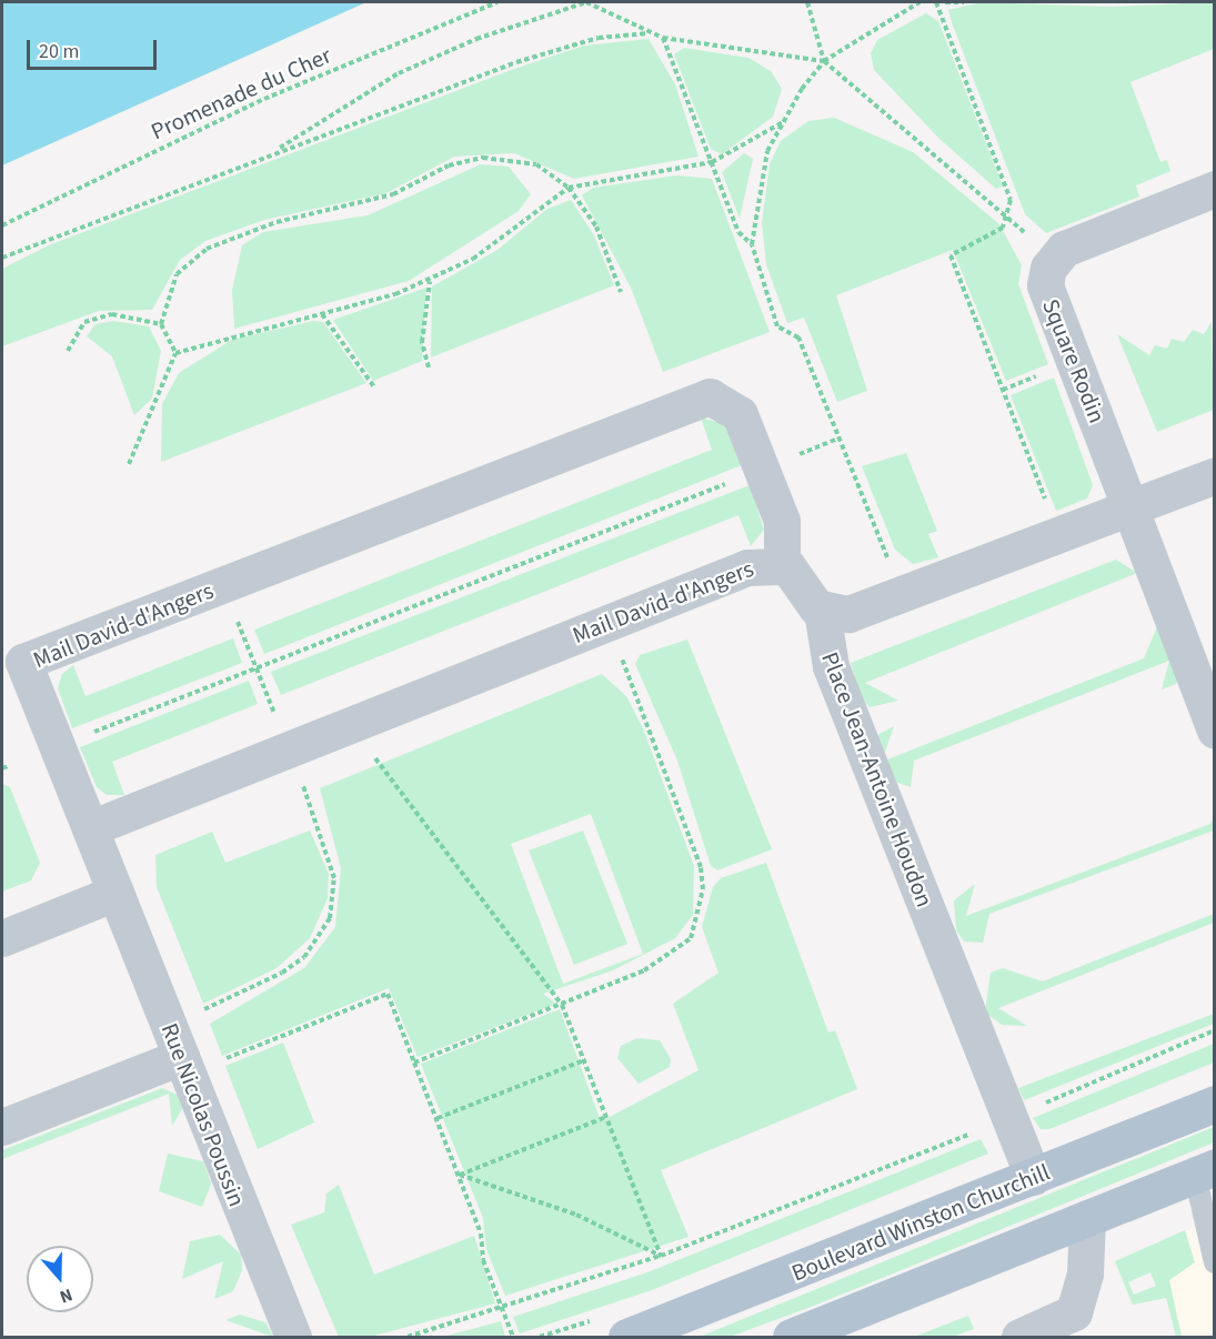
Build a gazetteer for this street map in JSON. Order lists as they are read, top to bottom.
{
  "streets": {
    "main road": ["Boulevard Winston Churchill"],
    "street": [
      "Square Rodin",
      "Mail David-d'Angers",
      "Place Jean-Antoine Houdon",
      "Rue Nicolas Poussin"
    ],
    "path": ["Promenade du Cher"]
  },
  "crossings": [
    ["Square Rodin", "Place Jean-Antoine Houdon"],
    ["Mail David-d'Angers", "Place Jean-Antoine Houdon"],
    ["Mail David-d'Angers", "Rue Nicolas Poussin"],
    ["Place Jean-Antoine Houdon", "Boulevard Winston Churchill"]
  ],
  "scale_bar": "20 m",
  "north": "bottom"
}
